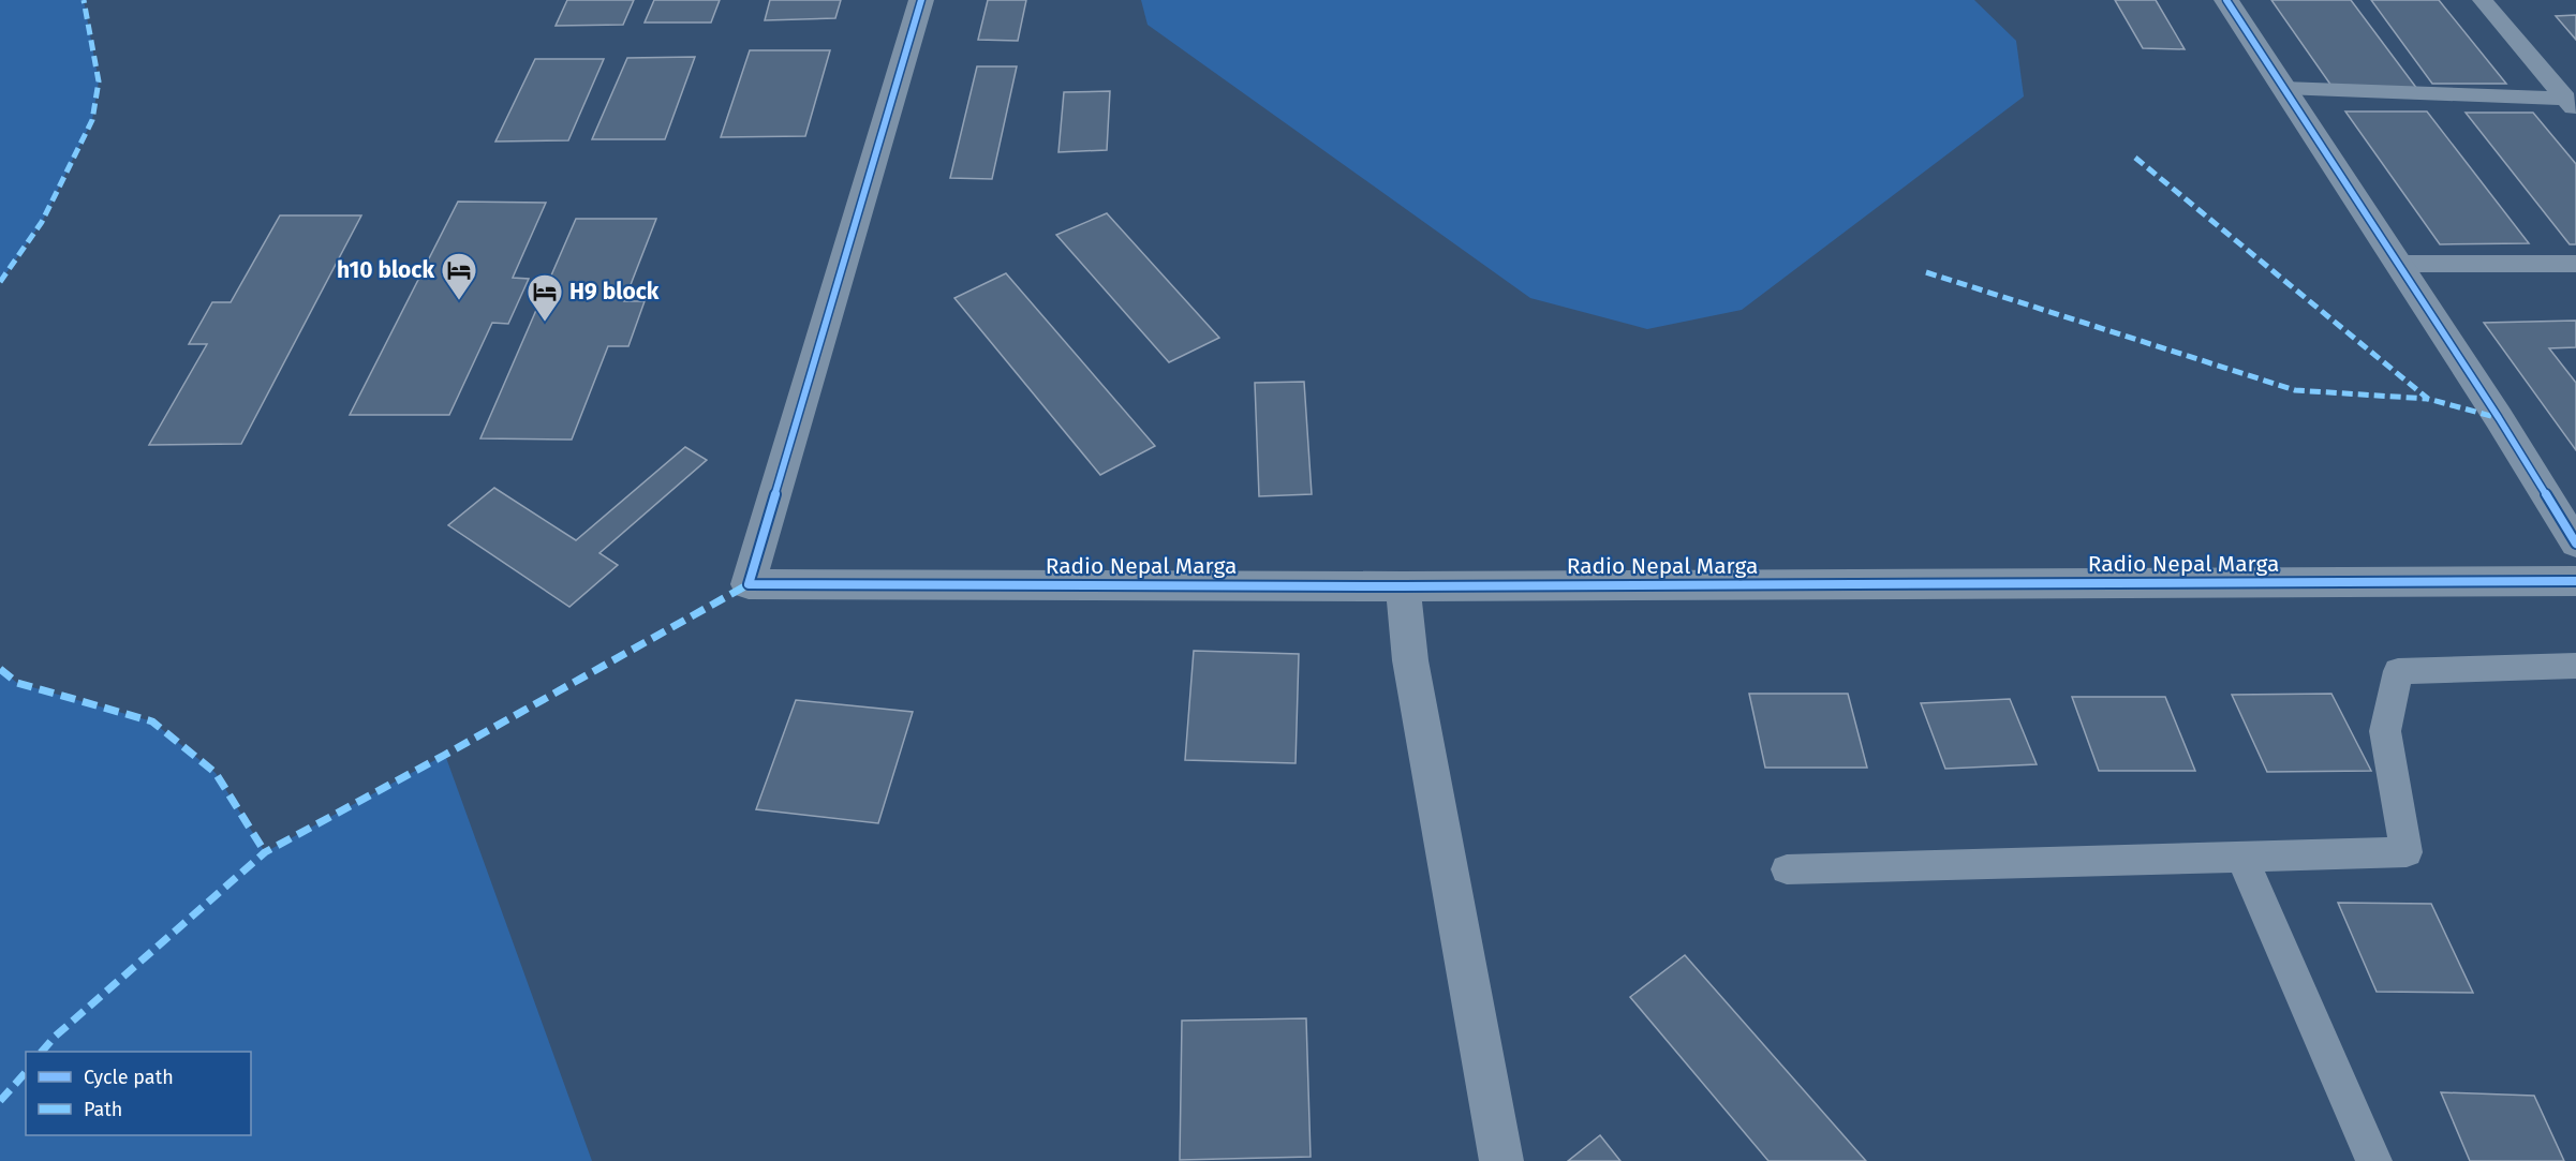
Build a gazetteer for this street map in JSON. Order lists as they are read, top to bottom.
{
  "streets": {
    "street": ["Radio Nepal Marga"]
  },
  "places": {
    "hotel": ["h10 block", "H9 block"]
  },
  "legend": ["Cycle path", "Path"]
}
